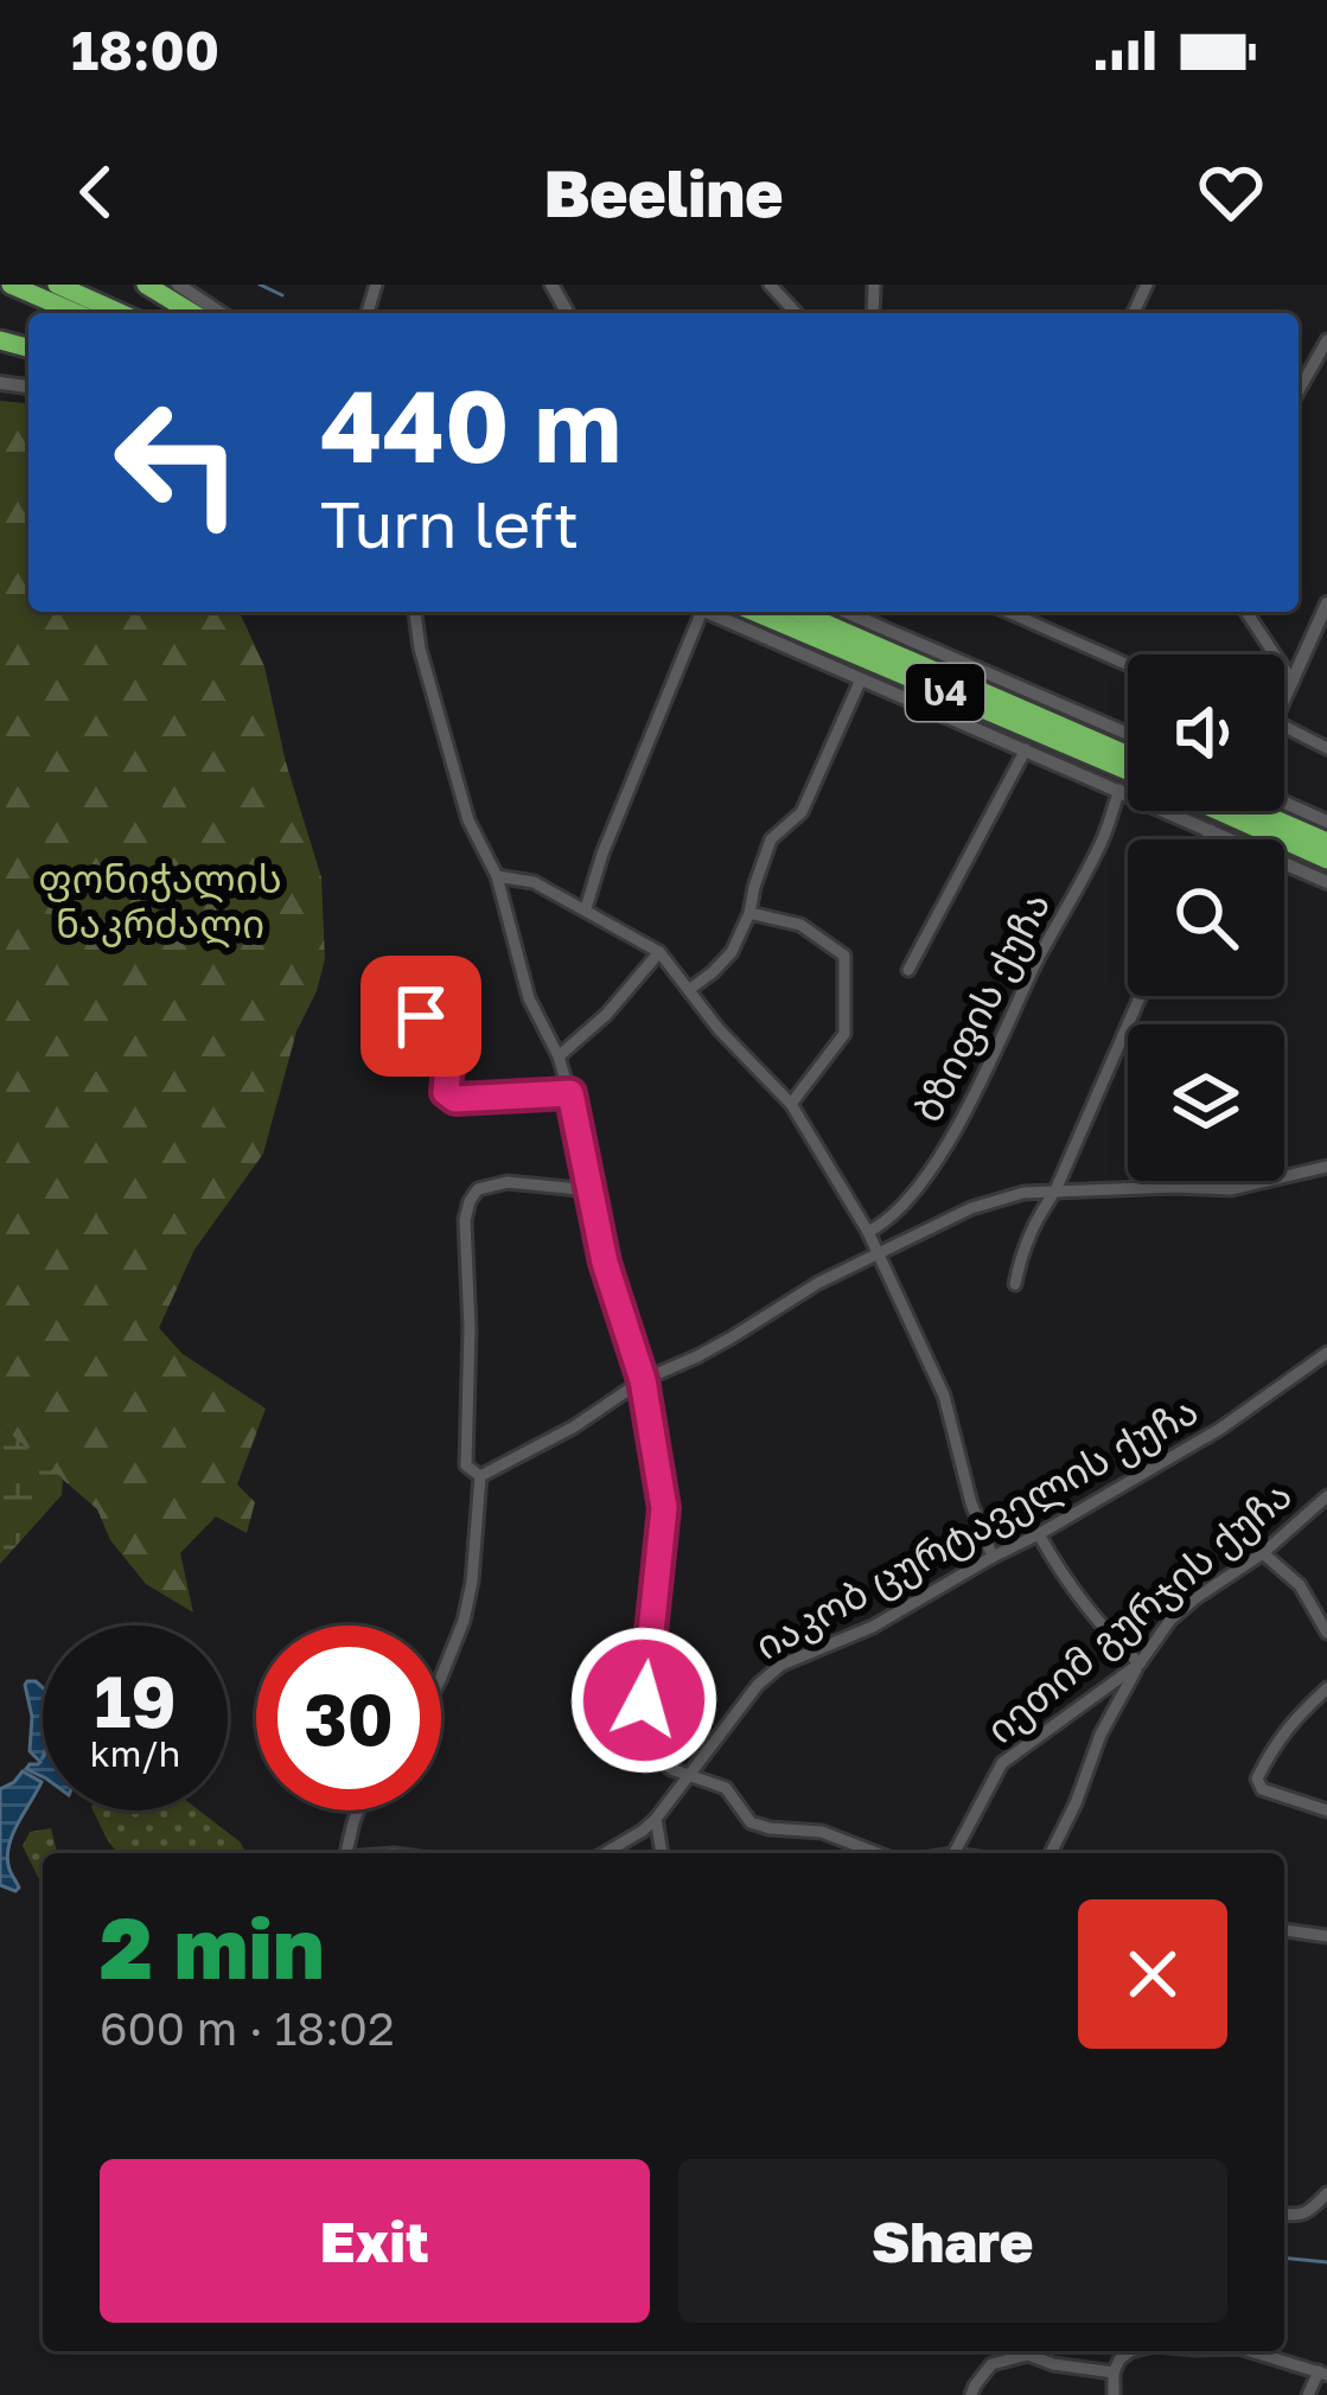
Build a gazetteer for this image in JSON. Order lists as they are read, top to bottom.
{
  "streets": {
    "highway": ["ს4"],
    "street": ["ბზიფის ქუჩა", "იაკობ ცურტაველის ქუჩა", "იეთიმ გურჯის ქუჩა"]
  },
  "parks": ["ფონიჭალის ნაკრძალი"],
  "page": {
    "status": "18:00",
    "header": "Beeline",
    "turn": ["440 m", "Turn left"],
    "speed": "19 km/h",
    "limit": "30",
    "heading": ["2 min", "600 m · 18:02"],
    "buttons": ["Exit", "Share"]
  }
}
